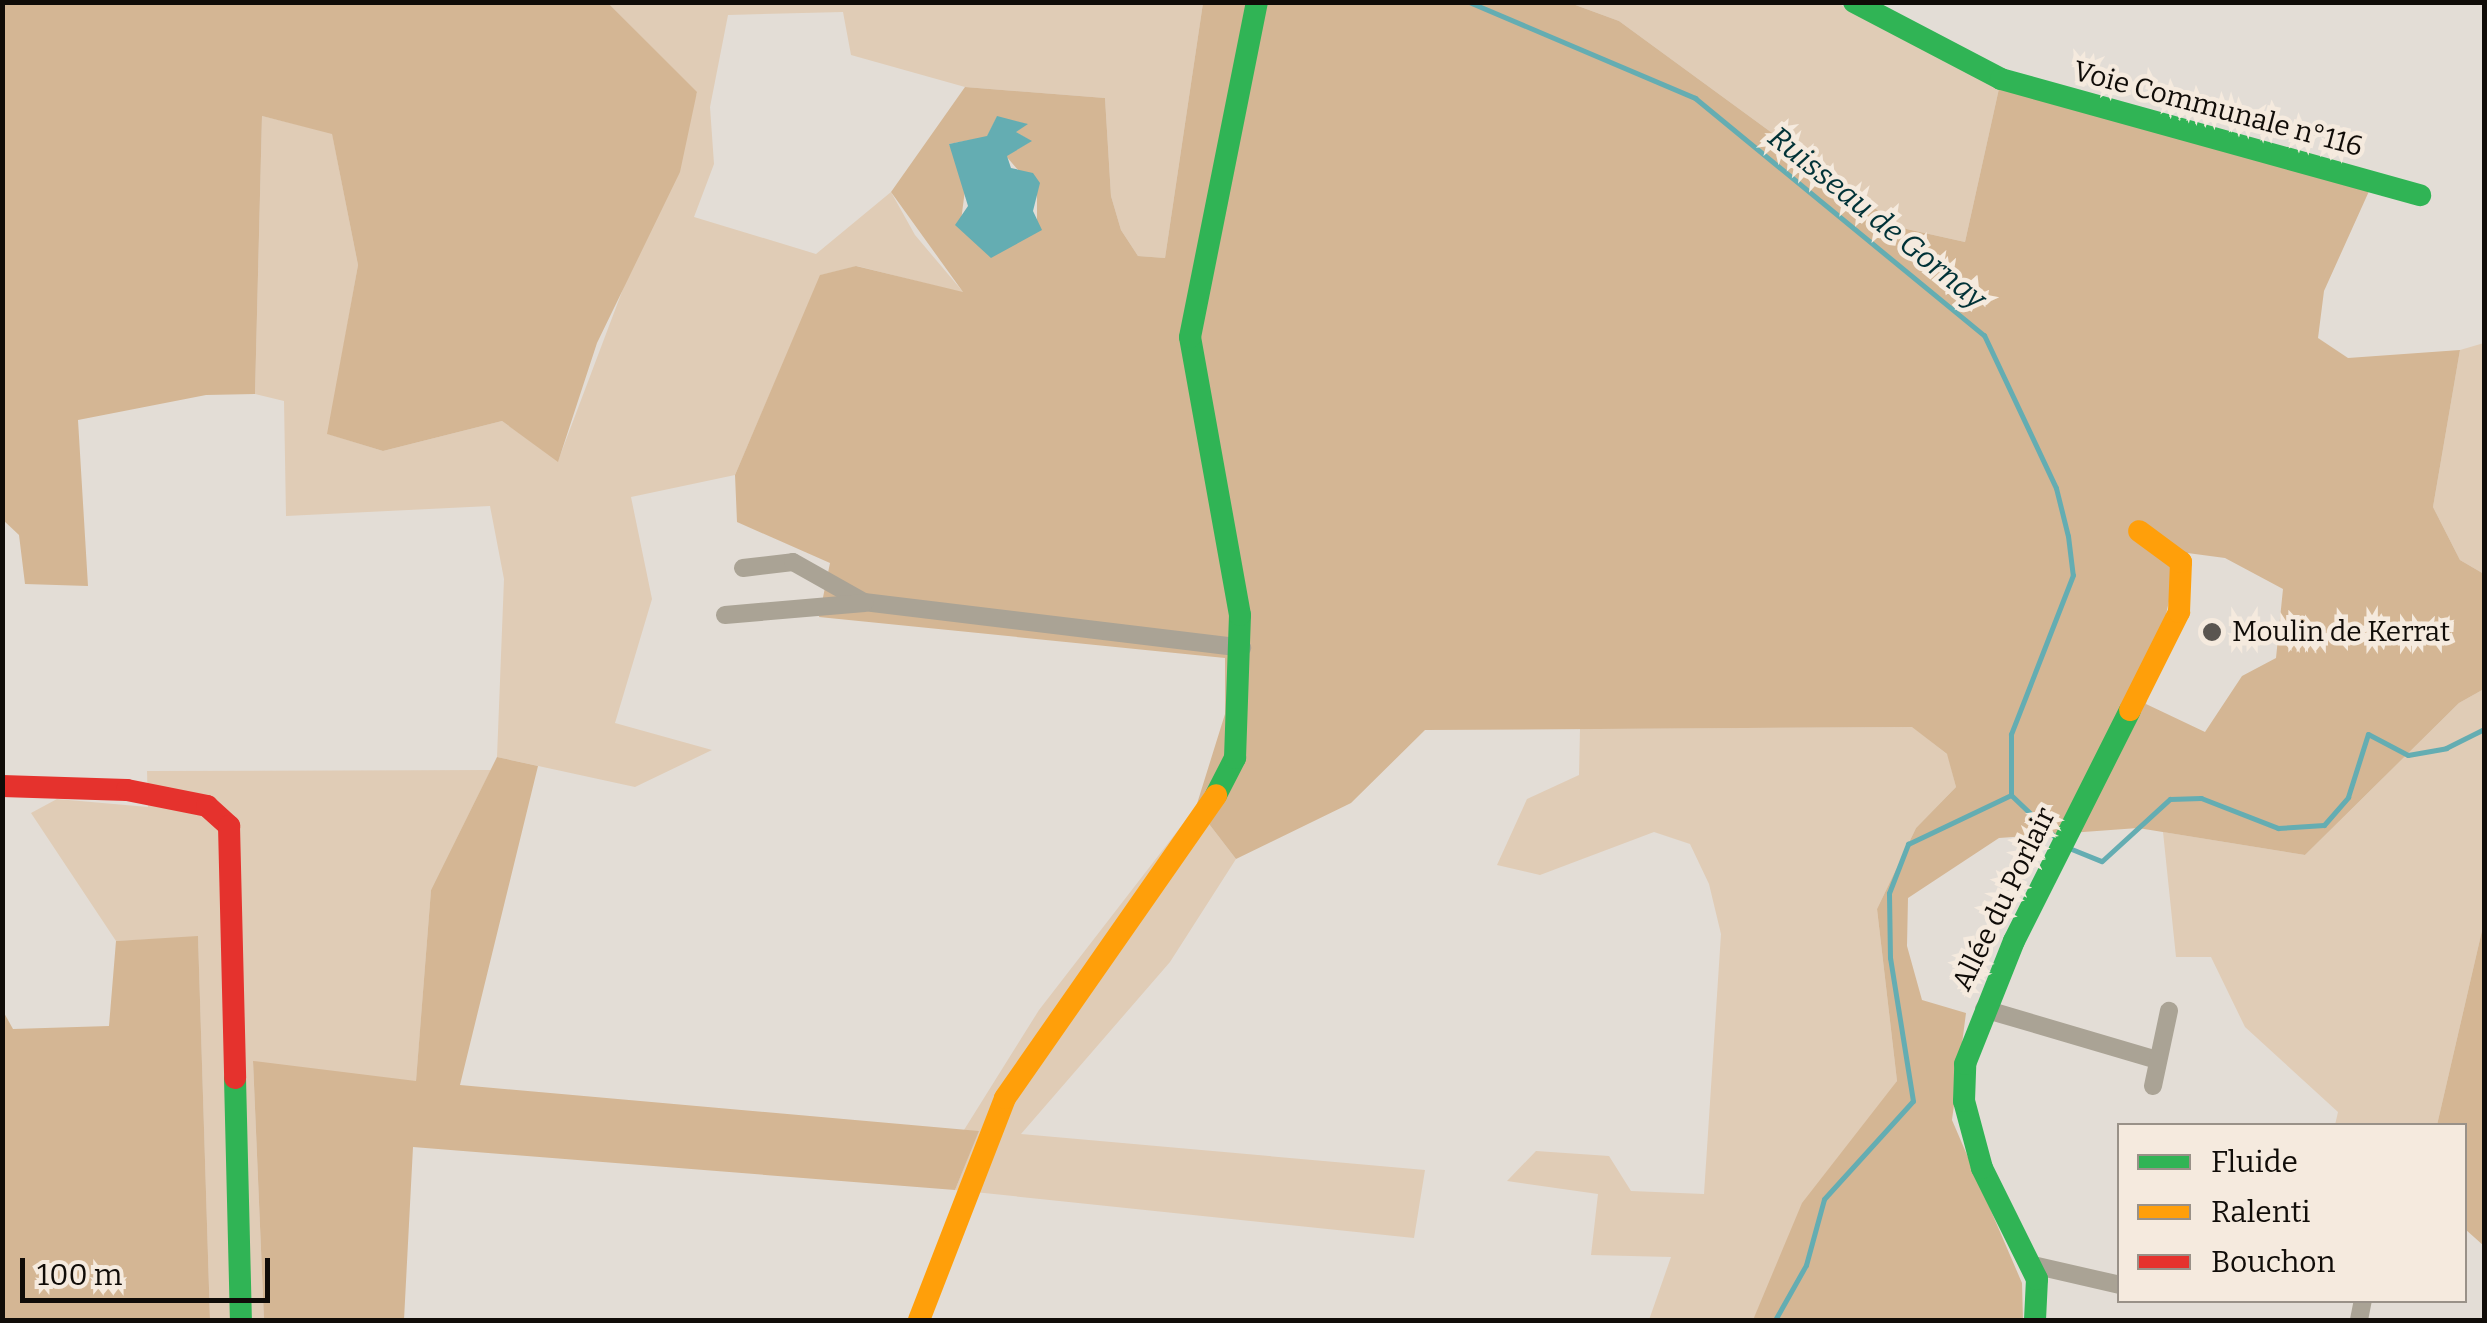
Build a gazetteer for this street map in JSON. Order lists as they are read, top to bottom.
{
  "streets": {
    "street": ["Voie Communale n°116", "Allée du Porlair"]
  },
  "water": ["Ruisseau de Gornay"],
  "places": ["Moulin de Kerrat"],
  "legend": ["Fluide", "Ralenti", "Bouchon"],
  "scale_bar": "100 m"
}
